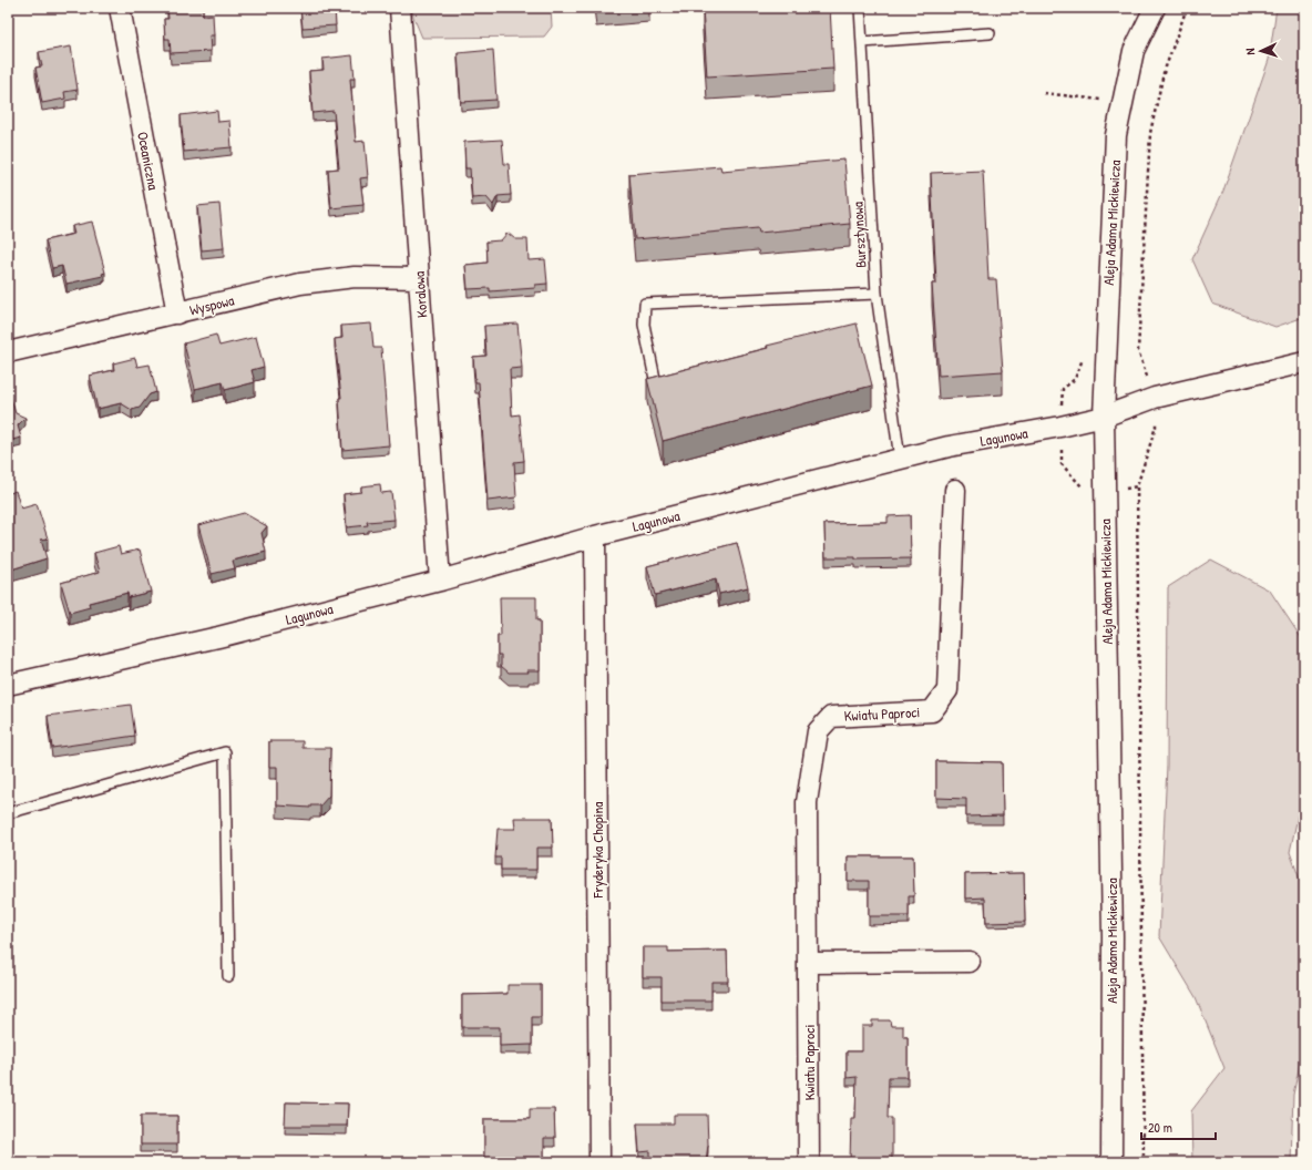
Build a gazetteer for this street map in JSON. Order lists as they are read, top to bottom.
{
  "streets": {
    "street": [
      "Oceaniczna",
      "Aleja Adama Mickiewicza",
      "Koralowa",
      "Wyspowa",
      "Lagunowa",
      "Kwiatu Paproci",
      "Fryderyka Chopina"
    ],
    "lane": ["Bursztynowa"]
  },
  "crossings": [
    ["Oceaniczna", "Wyspowa"],
    ["Aleja Adama Mickiewicza", "Lagunowa"],
    ["Bursztynowa", "Lagunowa"],
    ["Koralowa", "Wyspowa"],
    ["Koralowa", "Lagunowa"],
    ["Lagunowa", "Fryderyka Chopina"]
  ],
  "scale_bar": "20 m",
  "north": "left"
}
